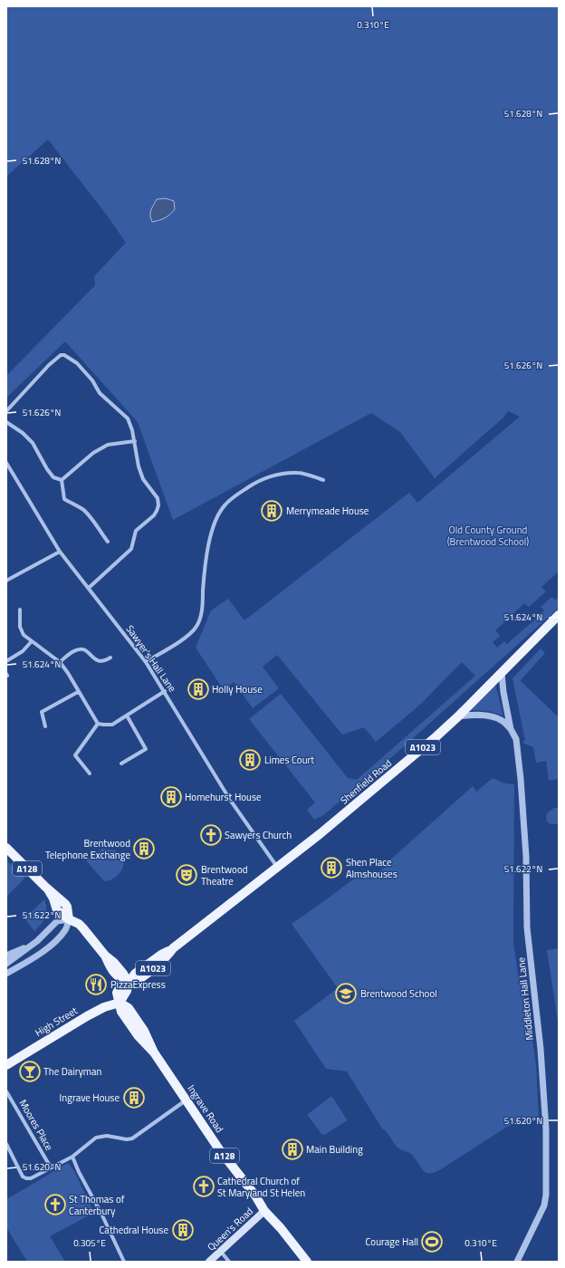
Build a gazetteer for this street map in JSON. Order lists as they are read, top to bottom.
{
  "streets": {
    "main road": [
      "A1023",
      "Shenfield Road",
      "A128",
      "High Street",
      "Ingrave Road",
      "Queen's Road"
    ],
    "street": ["Sawyer's Hall Lane", "Middleton Hall Lane", "Moores Place"]
  },
  "crossings": [
    ["Sawyer's Hall Lane", "Shenfield Road"],
    ["Shenfield Road", "Middleton Hall Lane"],
    ["High Street", "Ingrave Road"],
    ["Ingrave Road", "Queen's Road"]
  ],
  "parks": ["Old County Ground (Brentwood School)"],
  "places": {
    "building": [
      "Merrymeade House",
      "Holly House",
      "Limes Court",
      "Homehurst House",
      "Brentwood Telephone Exchange",
      "Shen Place Almshouses",
      "Ingrave House",
      "Main Building",
      "Cathedral House"
    ],
    "church": ["Sawyers Church", "Cathedral Church of St Mary and St Helen", "St Thomas of Canterbury"],
    "theatre": ["Brentwood Theatre"],
    "restaurant": ["PizzaExpress"],
    "school or university": ["Brentwood School"],
    "bar": ["The Dairyman"],
    "sports": ["Courage Hall"]
  },
  "coordinates": [
    "0.310°E",
    "51.628°N",
    "51.626°N",
    "51.624°N",
    "51.622°N",
    "51.620°N",
    "0.305°E"
  ]
}
